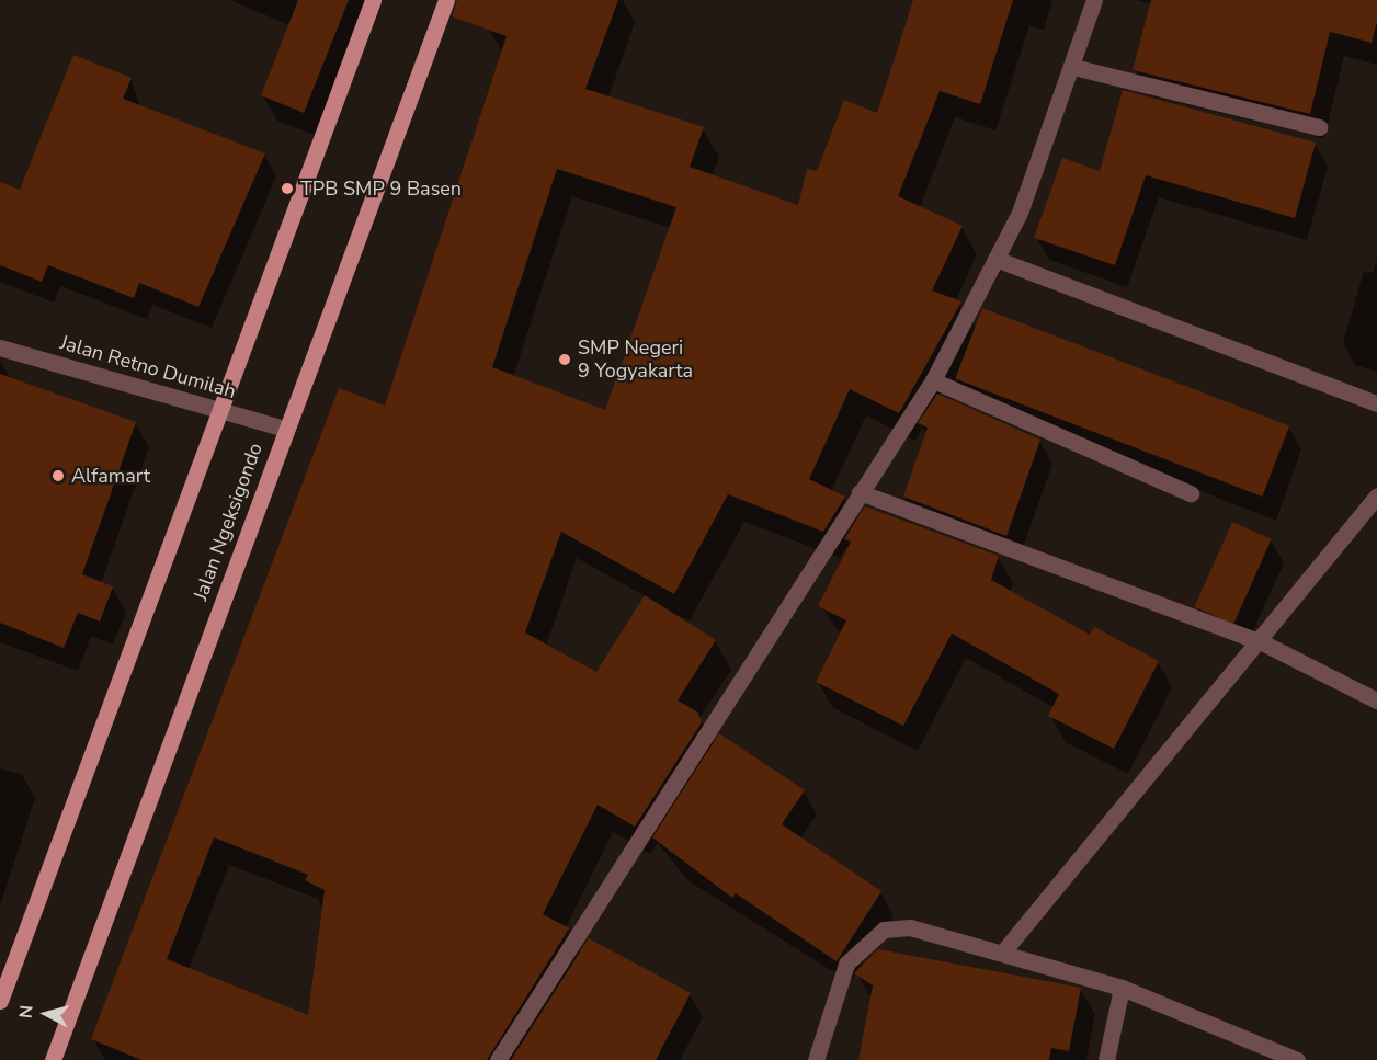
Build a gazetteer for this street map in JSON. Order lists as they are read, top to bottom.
{
  "streets": {
    "main road": ["Jalan Ngeksigondo"],
    "street": ["Jalan Retno Dumilah"]
  },
  "crossings": [
    ["Jalan Retno Dumilah", "Jalan Ngeksigondo"]
  ],
  "places": ["TPB SMP 9 Basen", "SMP Negeri 9 Yogyakarta", "Alfamart"],
  "north": "left"
}
